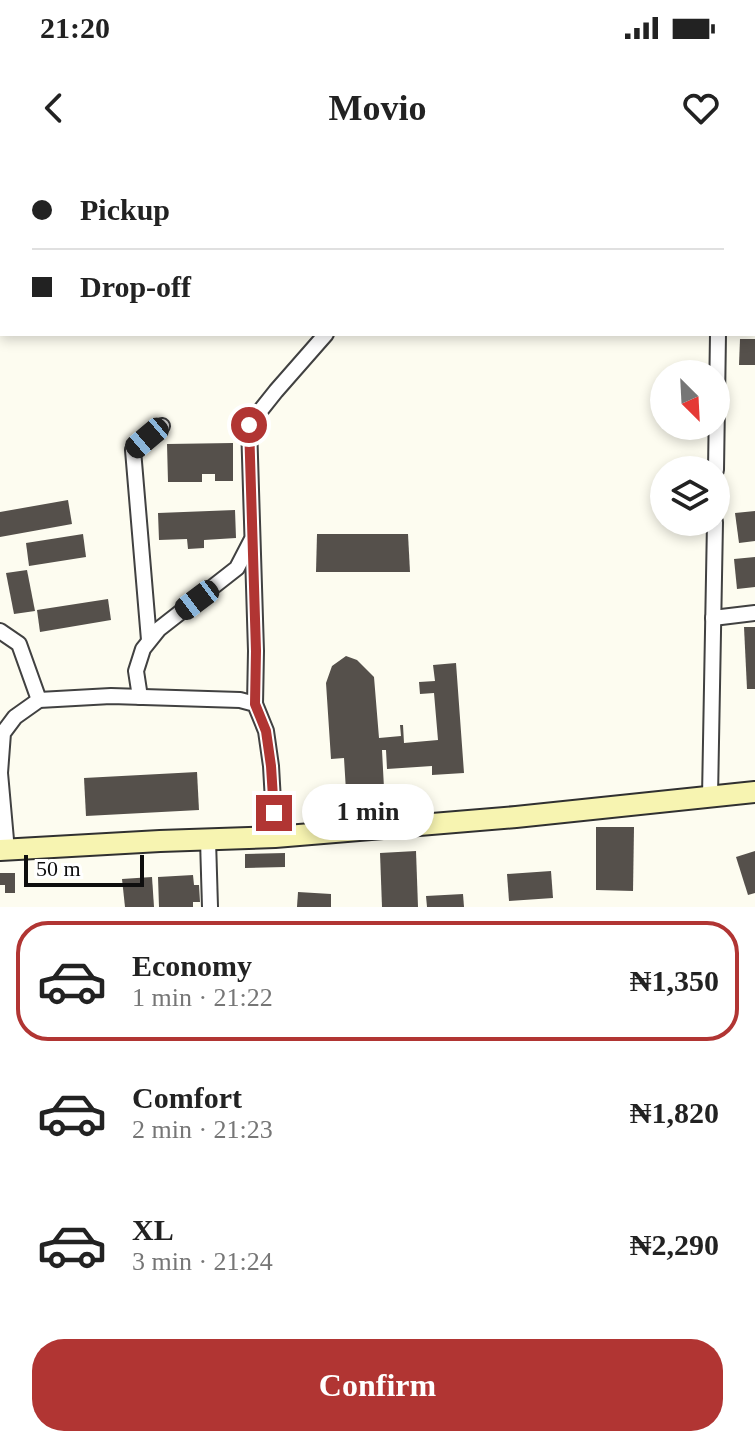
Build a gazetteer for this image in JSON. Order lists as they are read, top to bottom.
{
  "scale_bar": "50 m",
  "north": "bottom right",
  "page": {
    "status": "21:20",
    "header": "Movio",
    "banner": ["Pickup", "Drop-off"],
    "bubble": "1 min",
    "scale": "50 m",
    "list": [
      {
        "name": "Economy",
        "note": "1 min · 21:22",
        "value": "₦1,350"
      },
      {
        "name": "Comfort",
        "note": "2 min · 21:23",
        "value": "₦1,820"
      },
      {
        "name": "XL",
        "note": "3 min · 21:24",
        "value": "₦2,290"
      }
    ],
    "buttons": "Confirm"
  }
}
